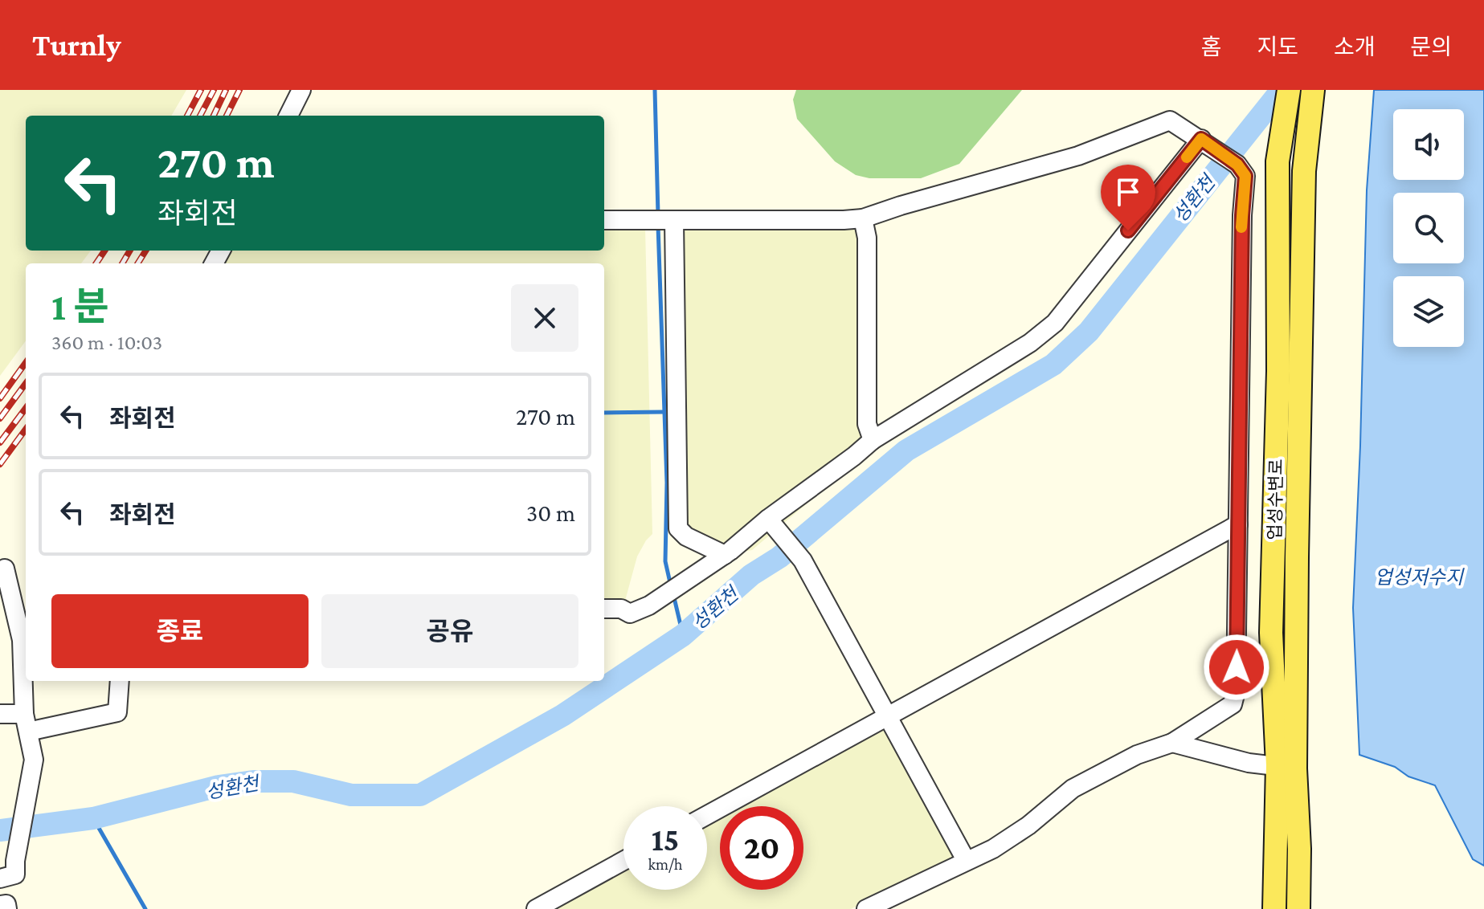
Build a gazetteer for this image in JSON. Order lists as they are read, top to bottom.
{
  "streets": {
    "main road": ["업성수변로"]
  },
  "water": ["성환천", "업성저수지"],
  "page": {
    "header": "Turnly",
    "nav": [
      "홈",
      "지도",
      "소개",
      "문의"
    ],
    "turn": ["270 m", "좌회전"],
    "heading": ["1 분", "360 m · 10:03"],
    "list": [
      {
        "name": "좌회전",
        "value": "270 m"
      },
      {
        "name": "좌회전",
        "value": "30 m"
      }
    ],
    "buttons": ["종료", "공유"],
    "speed": "15 km/h",
    "limit": "20"
  }
}
